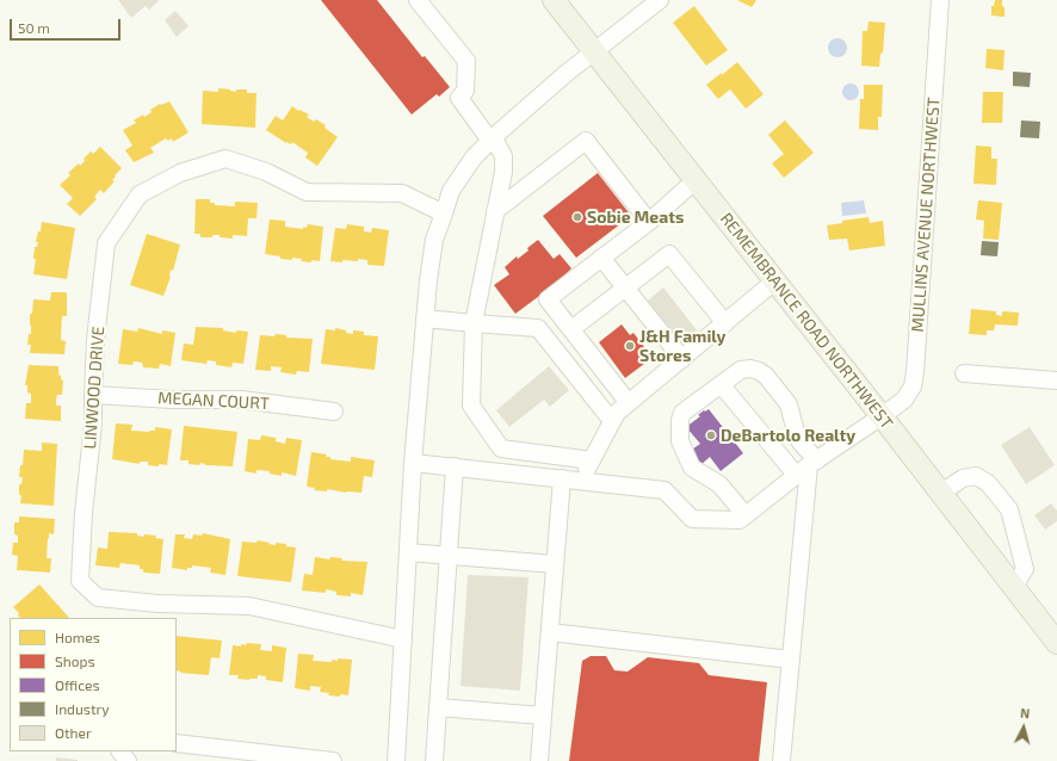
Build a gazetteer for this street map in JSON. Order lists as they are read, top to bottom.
{
  "streets": {
    "main road": ["REMEMBRANCE ROAD NORTHWEST"],
    "street": ["MULLINS AVENUE NORTHWEST", "LINWOOD DRIVE", "MEGAN COURT"]
  },
  "crossings": [
    ["MULLINS AVENUE NORTHWEST", "REMEMBRANCE ROAD NORTHWEST"],
    ["LINWOOD DRIVE", "MEGAN COURT"]
  ],
  "places": ["Sobie Meats", "J&H Family Stores", "DeBartolo Realty"],
  "legend": [
    "Homes",
    "Shops",
    "Offices",
    "Industry",
    "Other"
  ],
  "scale_bar": "50 m",
  "north": "top"
}
